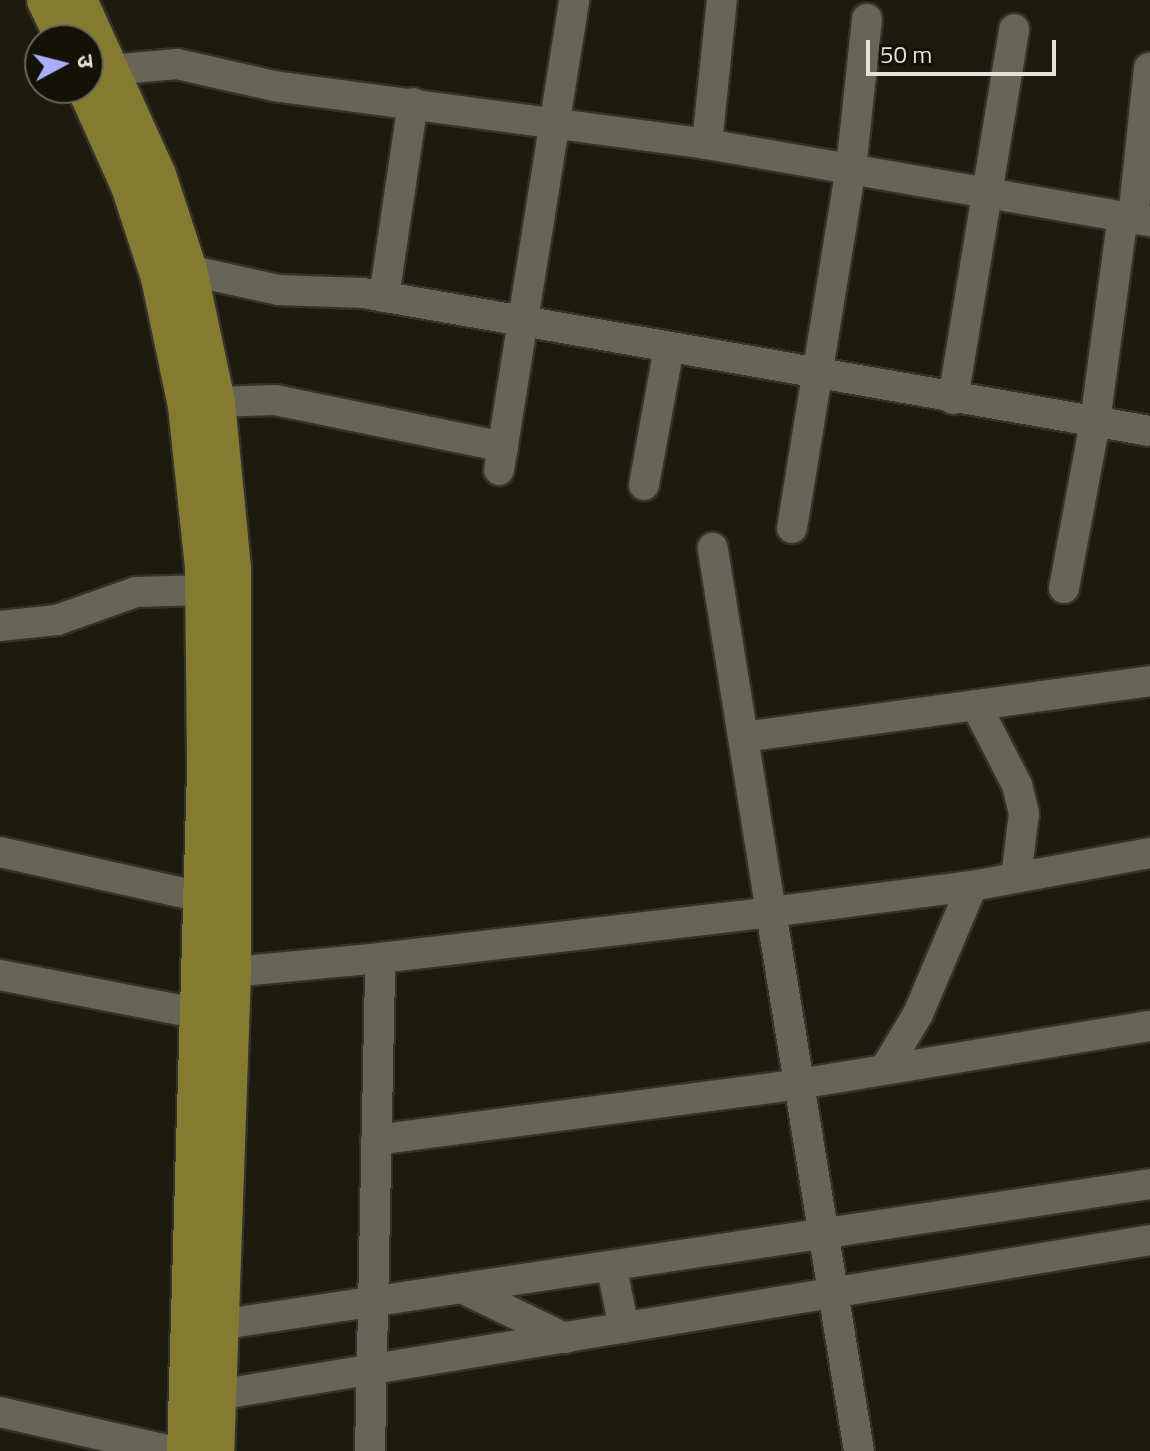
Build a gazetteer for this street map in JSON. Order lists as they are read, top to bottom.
{
  "scale_bar": "50 m",
  "north": "right"
}
